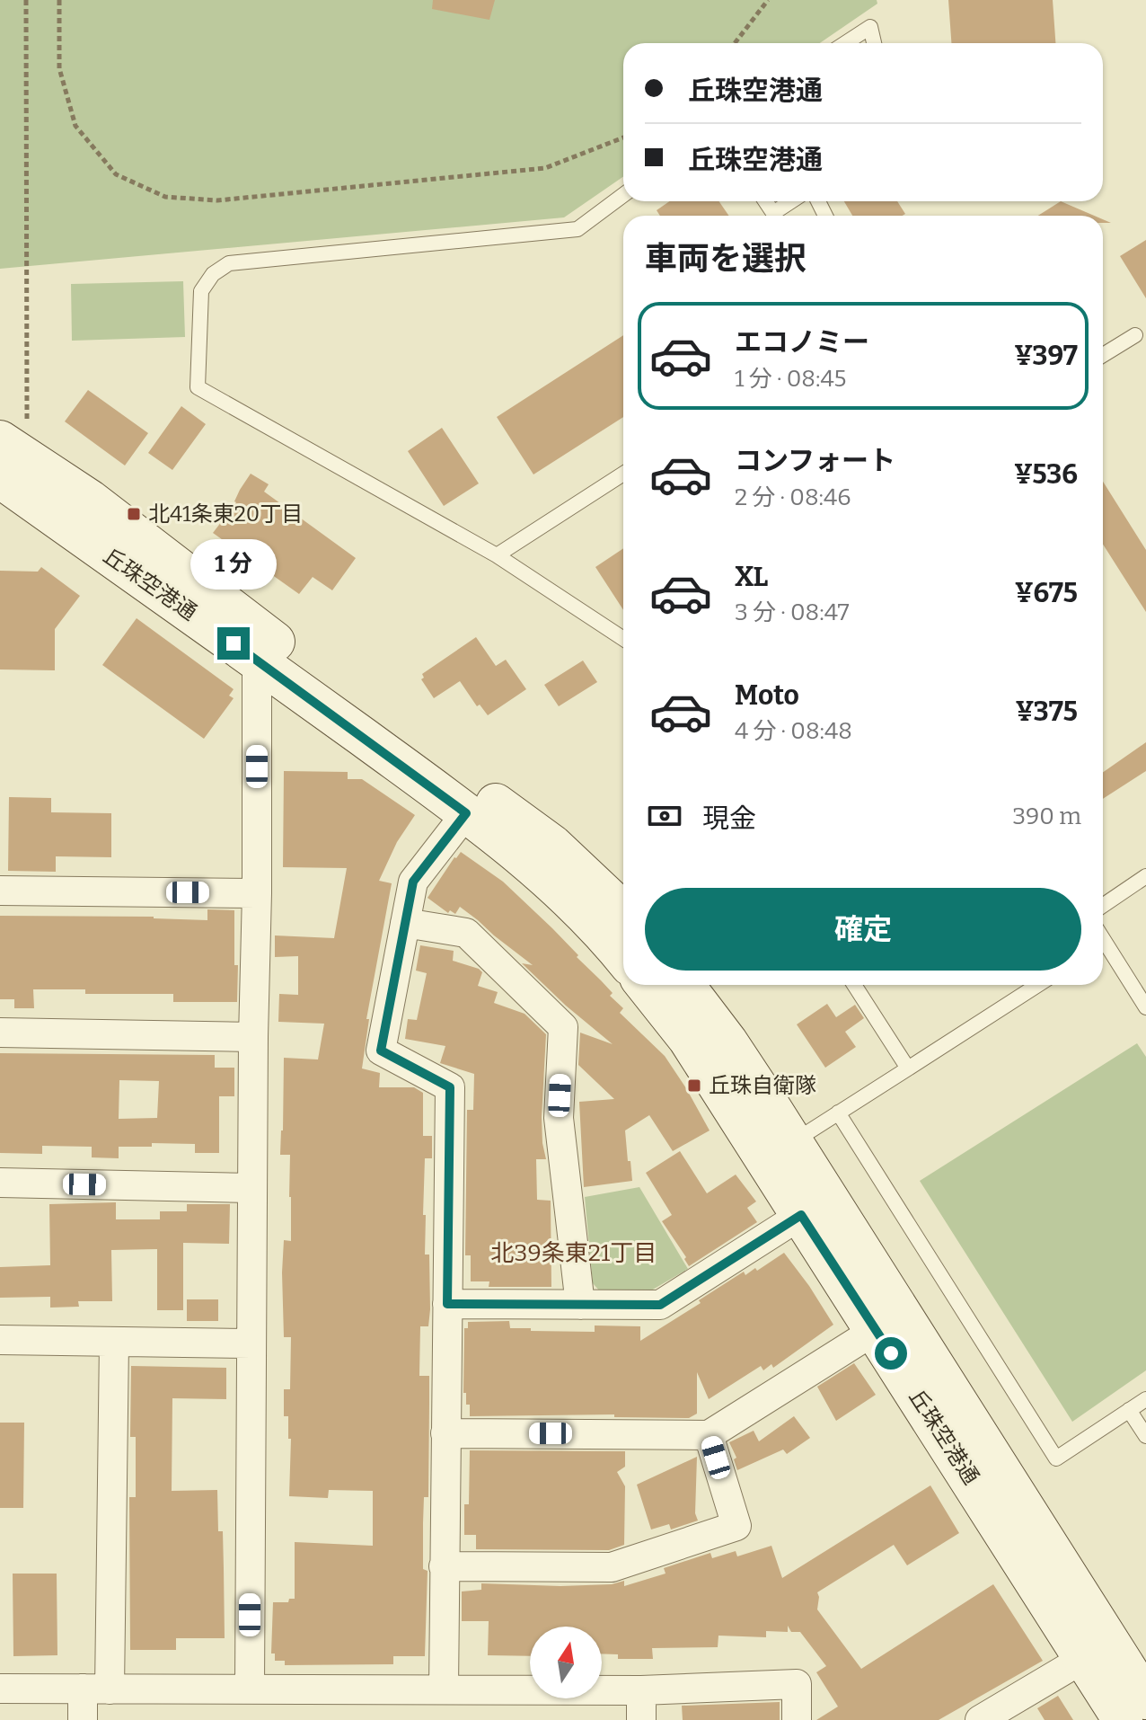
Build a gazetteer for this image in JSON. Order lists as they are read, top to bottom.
{
  "streets": {
    "main road": ["丘珠空港通"]
  },
  "districts": ["北39条東21丁目"],
  "places": {
    "transit": ["北41条東20丁目", "丘珠自衛隊"]
  },
  "north": "top",
  "page": {
    "banner": ["丘珠空港通", "丘珠空港通"],
    "heading": "車両を選択",
    "list": [
      {
        "name": "エコノミー",
        "note": "1 分 · 08:45",
        "value": "¥397"
      },
      {
        "name": "コンフォート",
        "note": "2 分 · 08:46",
        "value": "¥536"
      },
      {
        "name": "XL",
        "note": "3 分 · 08:47",
        "value": "¥675"
      },
      {
        "name": "Moto",
        "note": "4 分 · 08:48",
        "value": "¥375"
      }
    ],
    "bubble": "1 分",
    "pay": ["現金", "390 m"],
    "buttons": "確定"
  }
}
